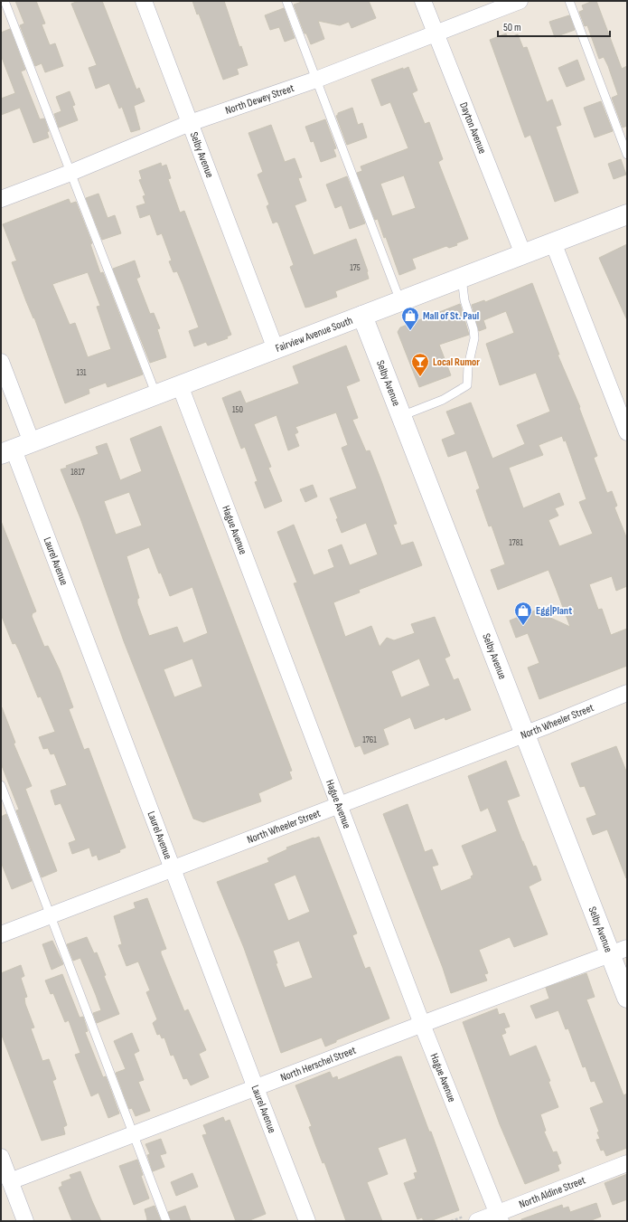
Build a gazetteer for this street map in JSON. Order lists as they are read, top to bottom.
{
  "streets": {
    "street": [
      "North Dewey Street",
      "Dayton Avenue",
      "Selby Avenue",
      "Fairview Avenue South",
      "Hague Avenue",
      "Laurel Avenue",
      "North Wheeler Street",
      "North Herschel Street",
      "North Aldine Street"
    ]
  },
  "crossings": [
    ["North Dewey Street", "Dayton Avenue"],
    ["North Dewey Street", "Selby Avenue"],
    ["Dayton Avenue", "Fairview Avenue South"],
    ["Selby Avenue", "Fairview Avenue South"],
    ["Selby Avenue", "North Wheeler Street"],
    ["Selby Avenue", "North Herschel Street"],
    ["Fairview Avenue South", "Hague Avenue"],
    ["Fairview Avenue South", "Laurel Avenue"],
    ["Hague Avenue", "North Wheeler Street"],
    ["Hague Avenue", "North Herschel Street"],
    ["Hague Avenue", "North Aldine Street"],
    ["Laurel Avenue", "North Wheeler Street"],
    ["Laurel Avenue", "North Herschel Street"]
  ],
  "places": {
    "shop": ["Mall of St. Paul", "Egg|Plant"],
    "bar": ["Local Rumor"]
  },
  "house_numbers": [
    "175",
    "131",
    "150",
    "1817",
    "1781",
    "1761"
  ],
  "scale_bar": "50 m"
}
